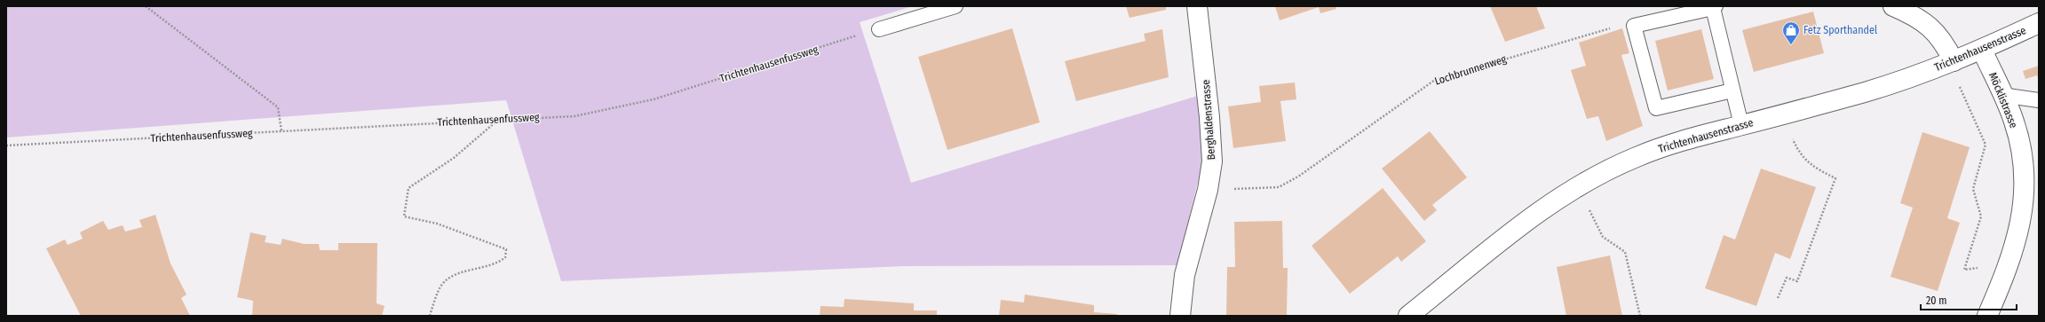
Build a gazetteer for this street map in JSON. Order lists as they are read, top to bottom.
{
  "streets": {
    "street": ["Trichtenhausenstrasse", "Möcklistrasse", "Berghaldenstrasse"],
    "path": ["Trichtenhausenfussweg", "Lochbrunnenweg"]
  },
  "crossings": [
    ["Trichtenhausenstrasse", "Möcklistrasse"],
    ["Lochbrunnenweg", "Berghaldenstrasse"]
  ],
  "places": {
    "shop": ["Fetz Sporthandel"]
  },
  "scale_bar": "20 m"
}
